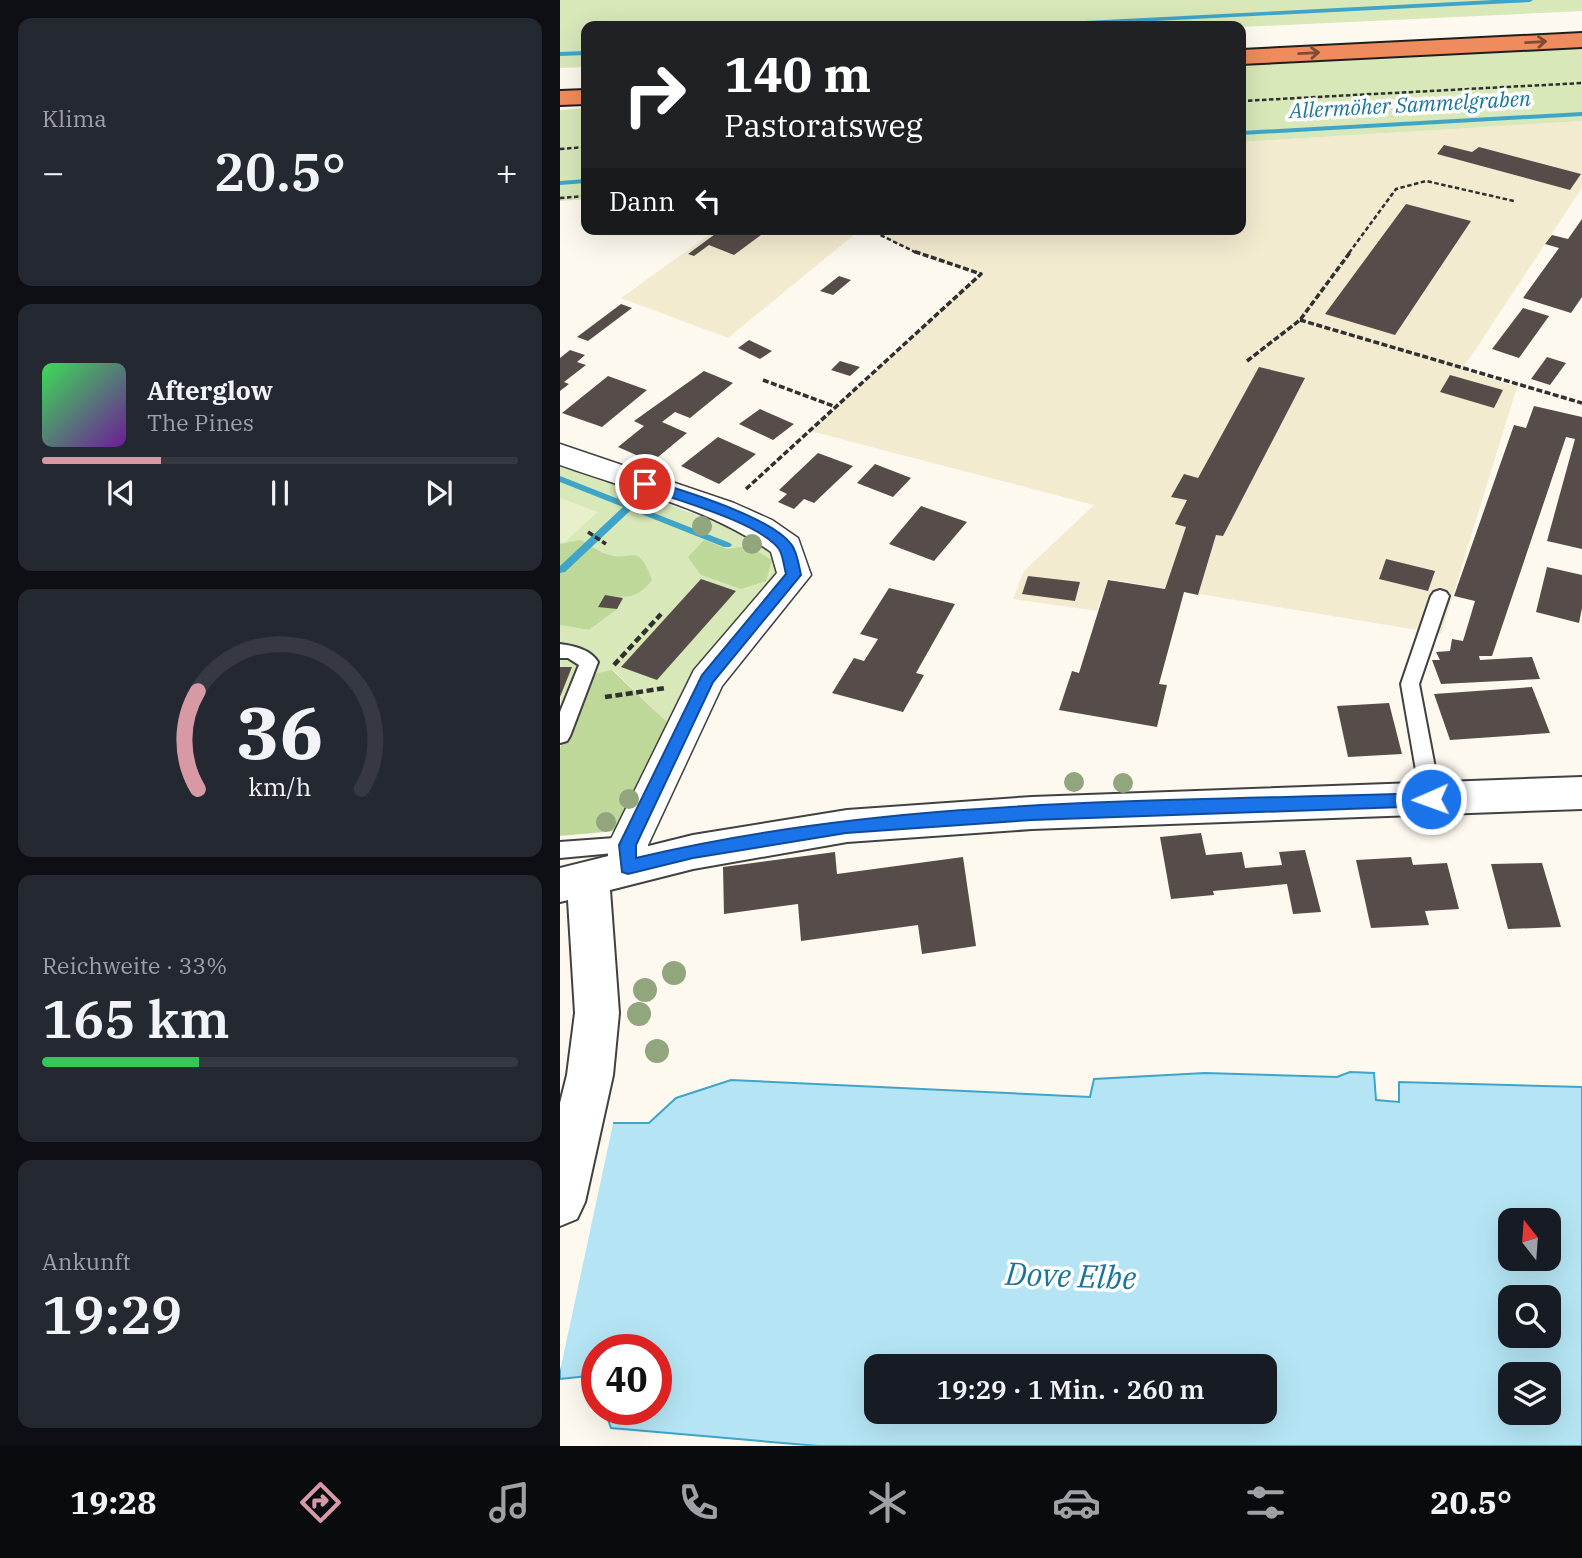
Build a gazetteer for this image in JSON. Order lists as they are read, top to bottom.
{
  "water": ["Allermöher Sammelgraben", "Dove Elbe"],
  "north": "top",
  "page": {
    "tile": [
      "Klima",
      ["Reichweite · 33%", "165 km"],
      ["Ankunft", "19:29"]
    ],
    "turn": ["140 m", "Pastoratsweg"],
    "heat": ["−", "20.5°", "+"],
    "then": "Dann",
    "song": ["Afterglow", "The Pines"],
    "limit": "40",
    "trip": "19:29 · 1 Min. · 260 m",
    "tabs": ["19:28", "20.5°"],
    "gauge": ["36", "km/h"]
  }
}
